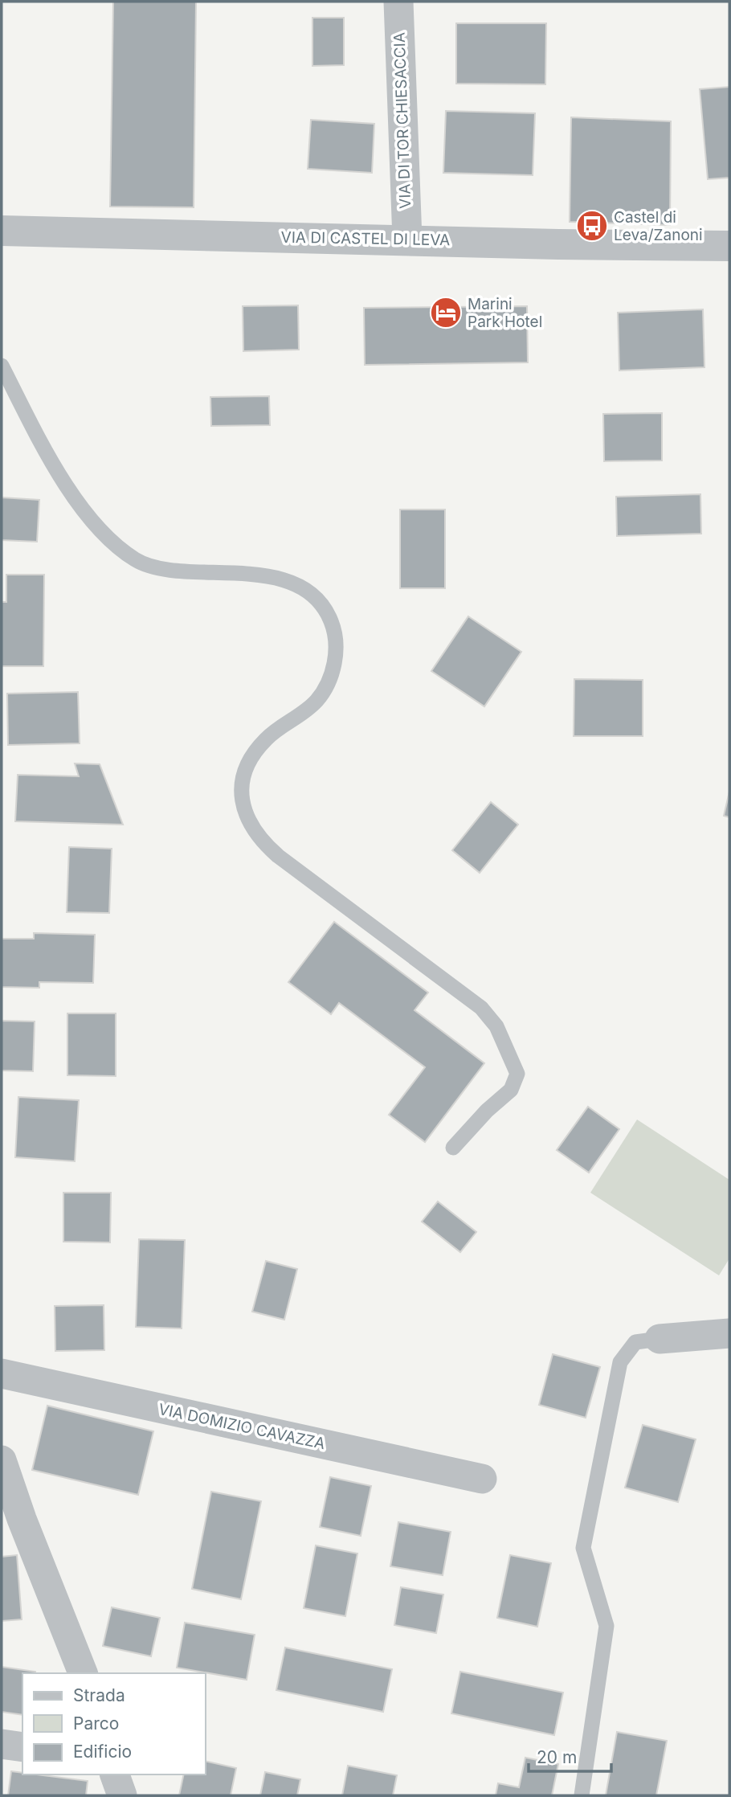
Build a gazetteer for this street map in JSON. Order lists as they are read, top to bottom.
{
  "streets": {
    "street": ["VIA DI TOR CHIESACCIA", "VIA DI CASTEL DI LEVA", "VIA DOMIZIO CAVAZZA"]
  },
  "crossings": [
    ["VIA DI TOR CHIESACCIA", "VIA DI CASTEL DI LEVA"]
  ],
  "places": {
    "bus stop": ["Castel di Leva/Zanoni"],
    "hotel": ["Marini Park Hotel"]
  },
  "legend": ["Strada", "Parco", "Edificio"],
  "scale_bar": "20 m"
}
